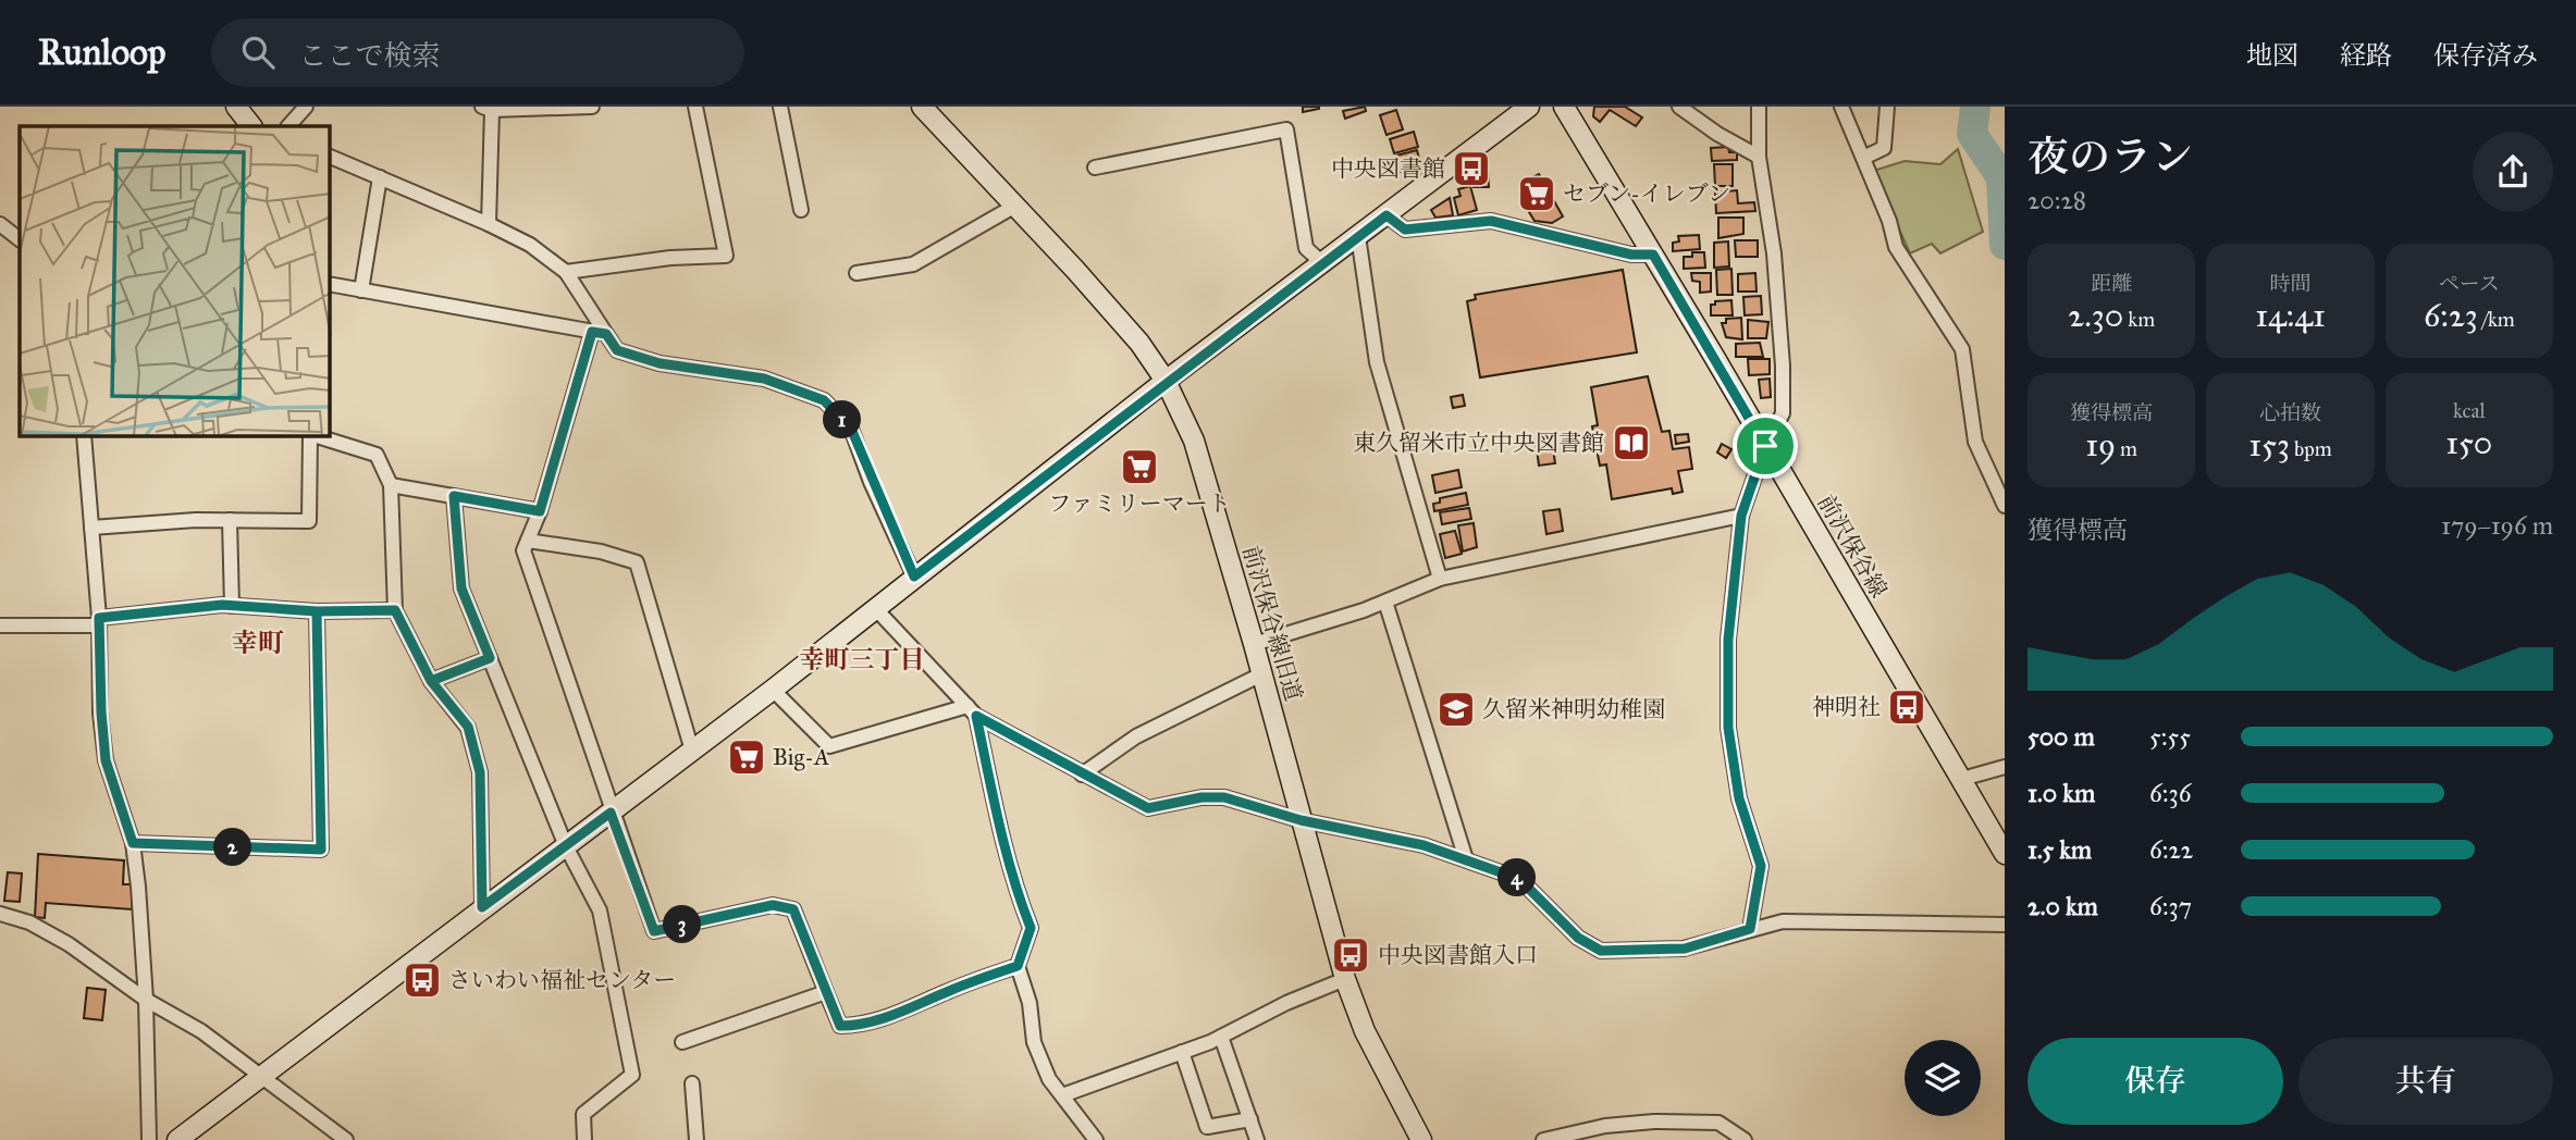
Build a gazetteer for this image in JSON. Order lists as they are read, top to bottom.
{
  "streets": {
    "street": ["前沢保谷線", "前沢保谷線旧道"]
  },
  "districts": ["幸町", "幸町三丁目"],
  "places": {
    "bus stop": [
      "中央図書館",
      "神明社",
      "中央図書館入口",
      "さいわい福祉センター"
    ],
    "supermarket": ["セブン-イレブン", "ファミリーマート", "Big-A"],
    "library": ["東久留米市立中央図書館"],
    "school or university": ["久留米神明幼稚園"]
  },
  "page": {
    "header": "Runloop",
    "search": "ここで検索",
    "nav": ["地図", "経路", "保存済み"],
    "heading": ["夜のラン", "20:28"],
    "stats": [
      ["距離", "2.30 km"],
      ["時間", "14:41"],
      ["ペース", "6:23 /km"],
      ["獲得標高", "19 m"],
      ["心拍数", "153 bpm"],
      ["kcal", "150"]
    ],
    "pins": [
      "1",
      "2",
      "4",
      "3"
    ],
    "chart": ["獲得標高", "179–196 m"],
    "list": [
      {
        "name": "500 m",
        "note": "5:55"
      },
      {
        "name": "1.0 km",
        "note": "6:36"
      },
      {
        "name": "1.5 km",
        "note": "6:22"
      },
      {
        "name": "2.0 km",
        "note": "6:37"
      }
    ],
    "buttons": ["保存", "共有"]
  }
}
